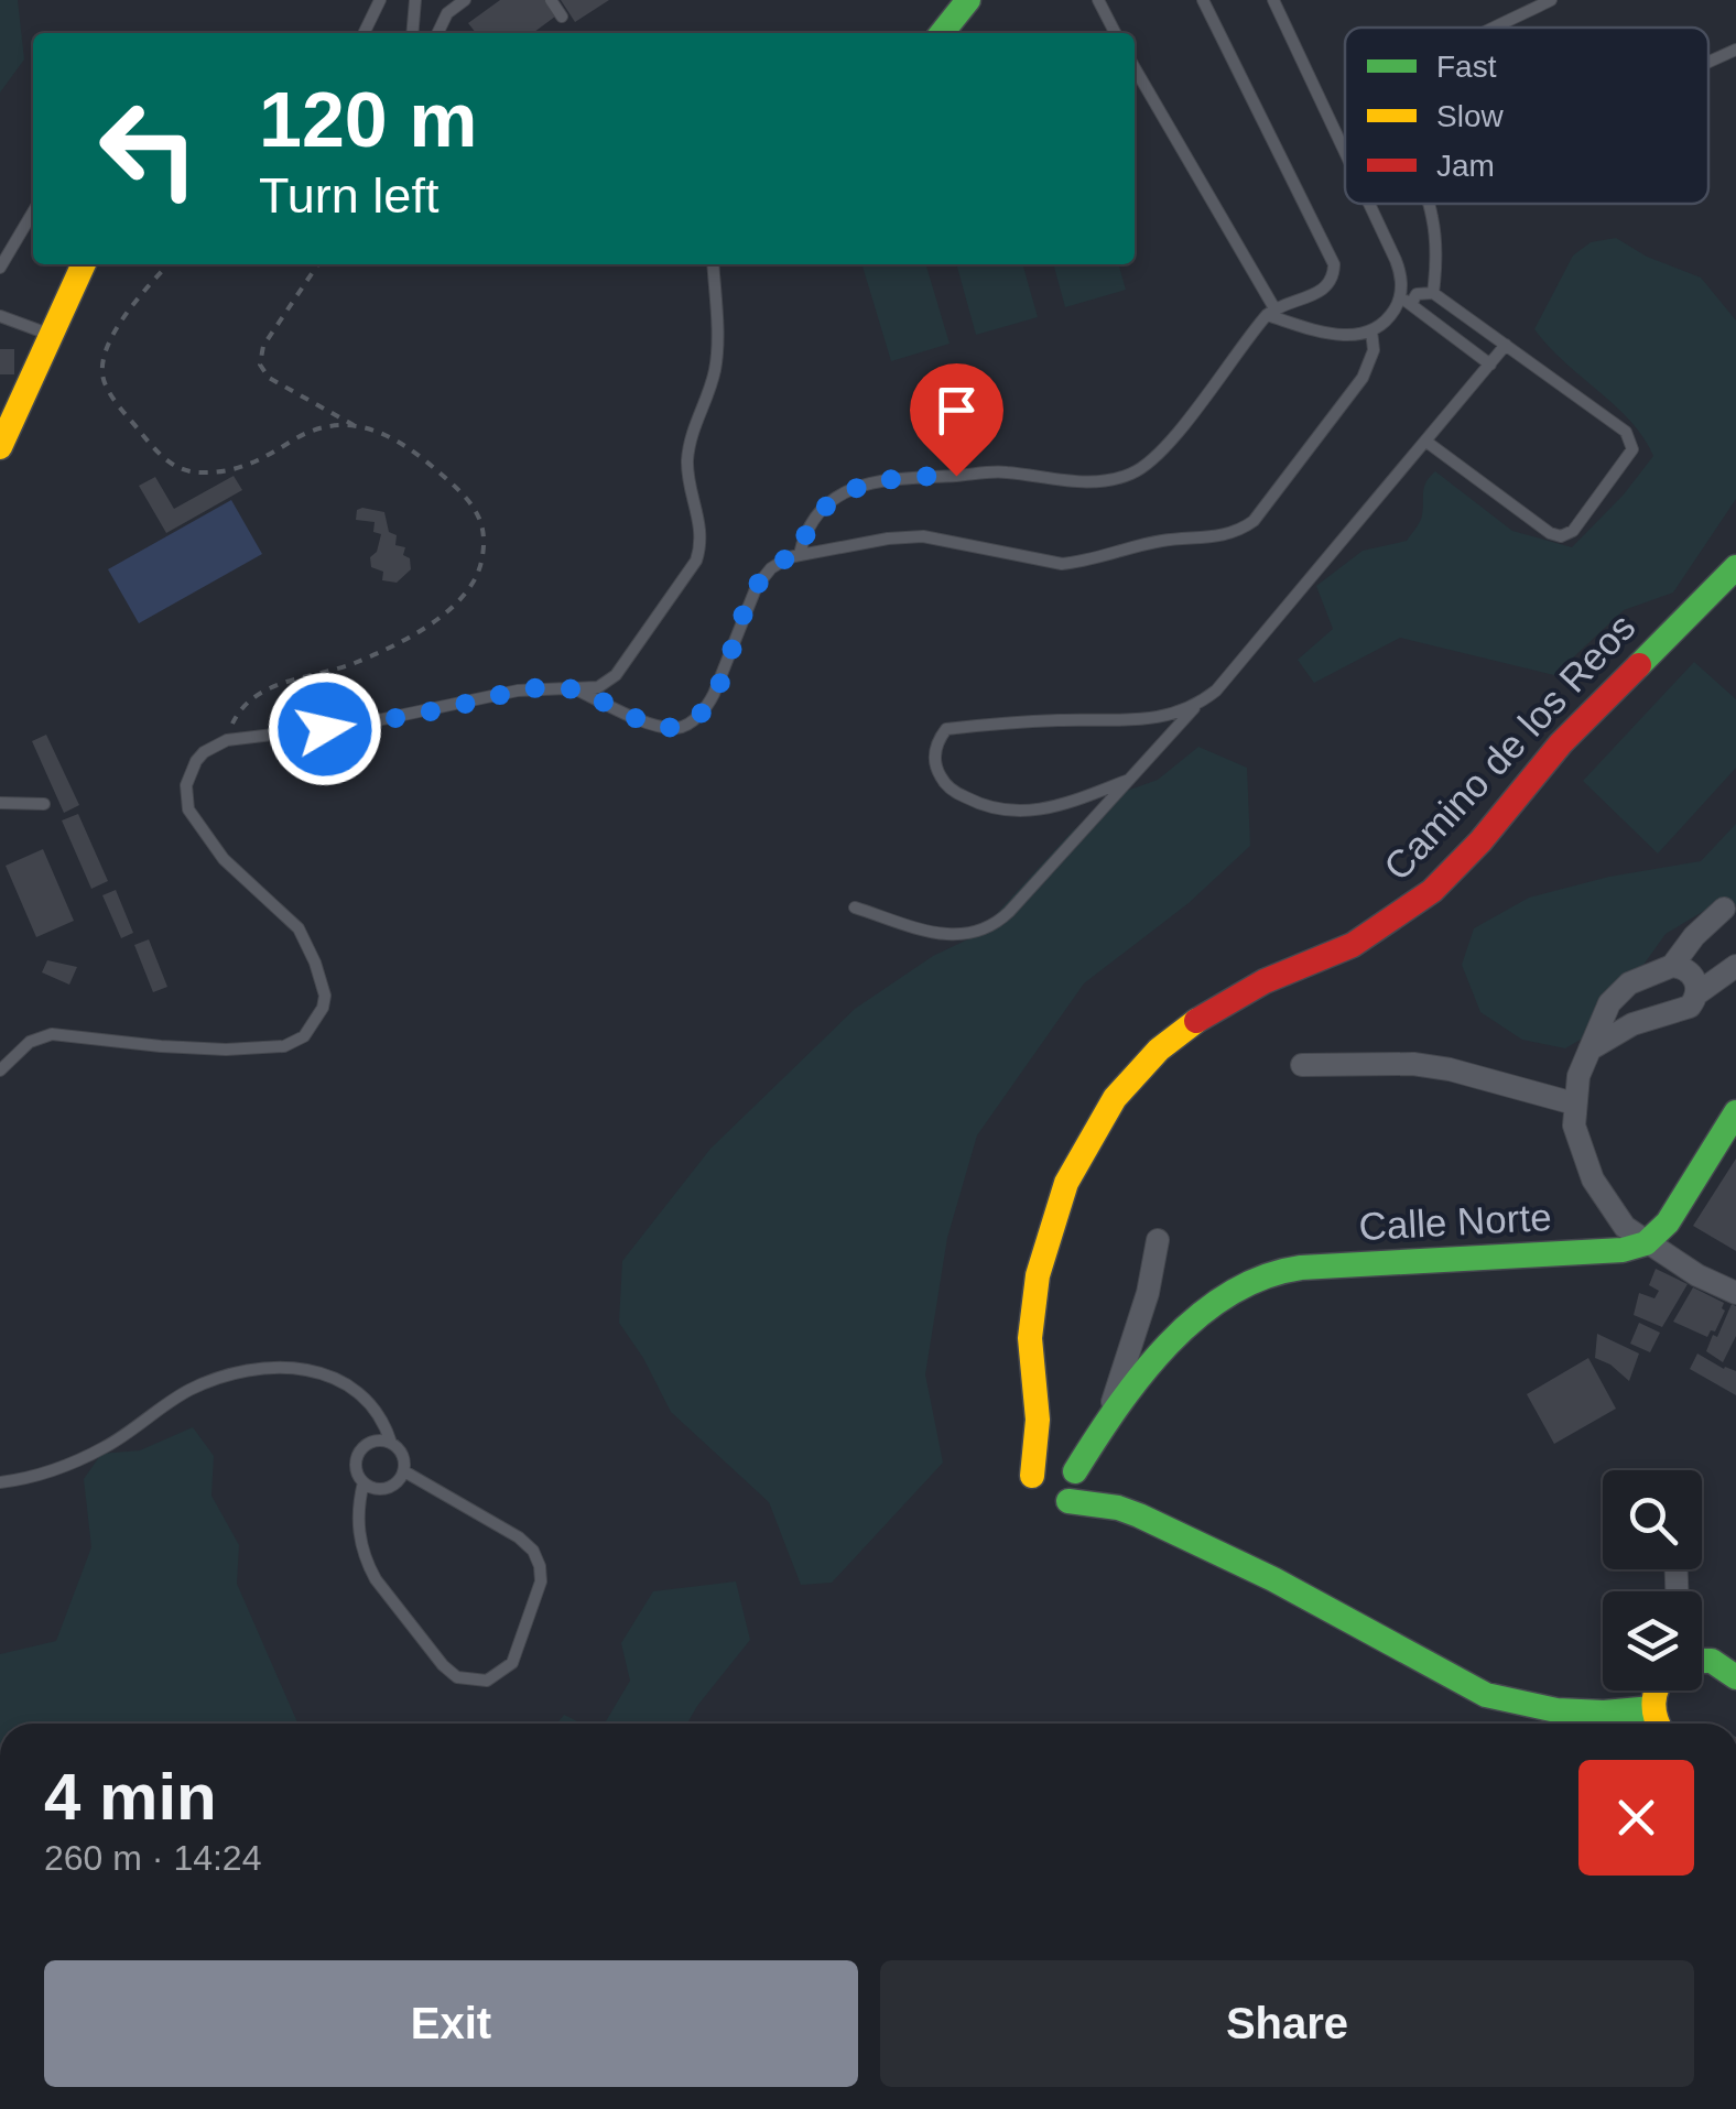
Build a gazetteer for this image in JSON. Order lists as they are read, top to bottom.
{
  "streets": {
    "street": ["Camino de los Reos", "Calle Norte"]
  },
  "crossings": [
    ["Camino de los Reos", "Calle Norte"]
  ],
  "legend": ["Fast", "Slow", "Jam"],
  "page": {
    "turn": ["120 m", "Turn left"],
    "heading": ["4 min", "260 m · 14:24"],
    "buttons": ["Exit", "Share"]
  }
}
